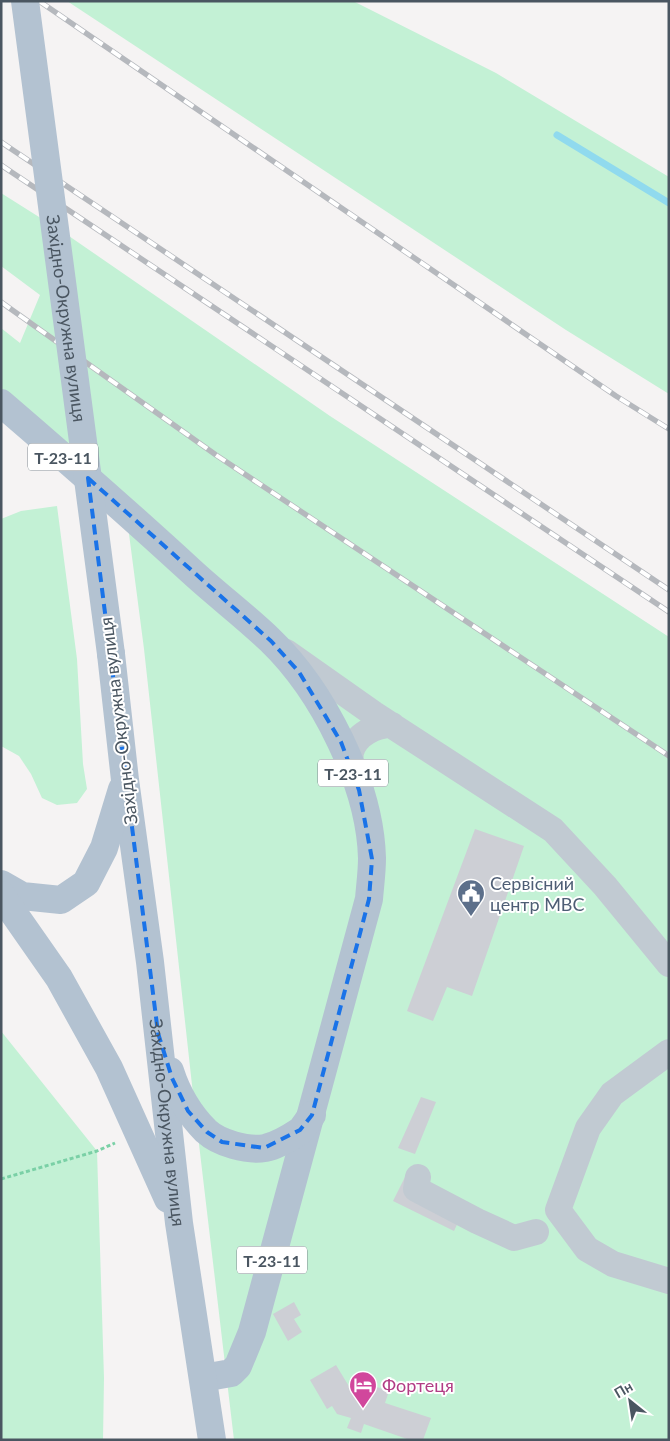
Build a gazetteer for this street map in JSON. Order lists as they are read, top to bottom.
{
  "streets": {
    "main road": ["Західно-Окружна вулиця", "Т-23-11"]
  },
  "crossings": [
    ["Західно-Окружна вулиця", "Т-23-11"]
  ],
  "places": {
    "public building": ["Сервісний центр МВС"],
    "hotel": ["Фортеця"]
  },
  "north": "top left"
}
